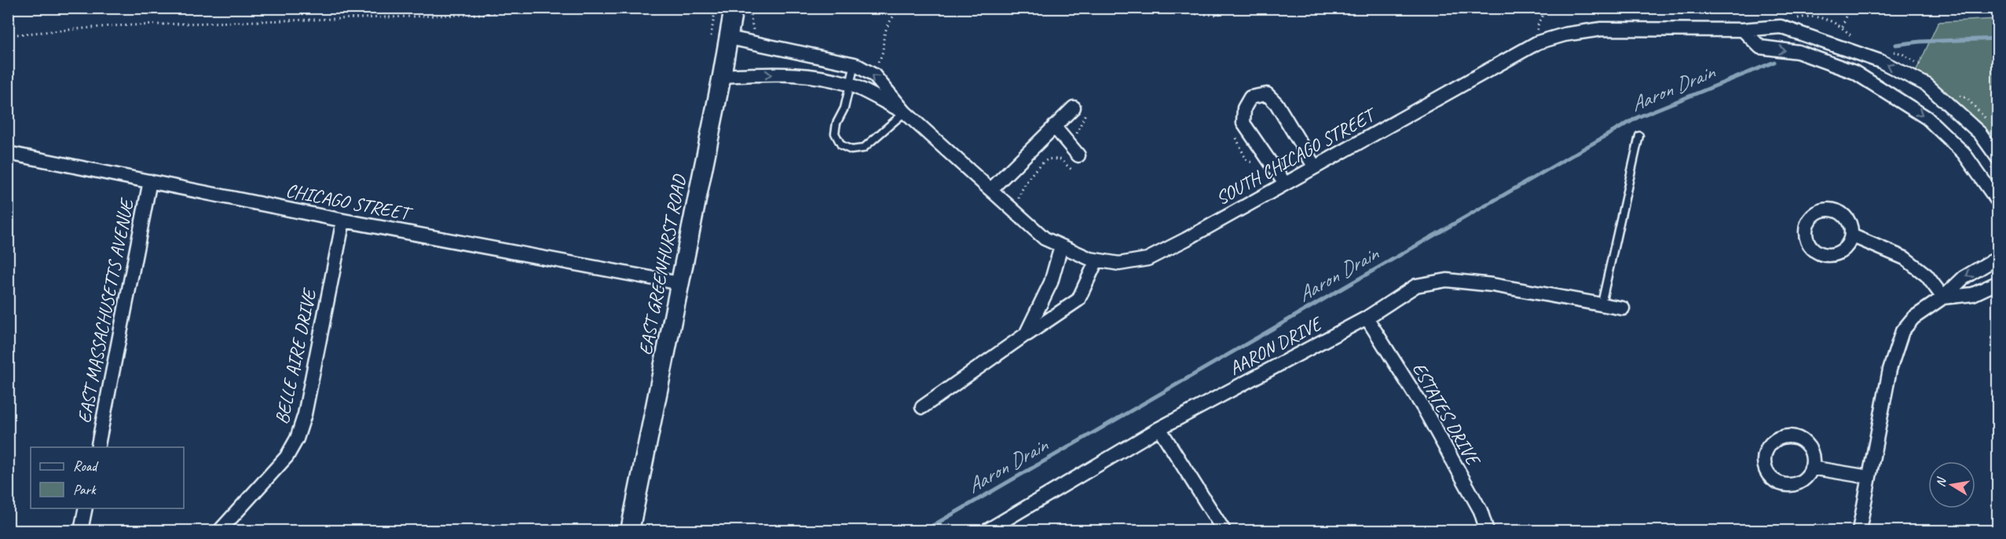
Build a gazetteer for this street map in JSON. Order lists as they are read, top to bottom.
{
  "streets": {
    "main road": ["EAST GREENHURST ROAD"],
    "street": [
      "SOUTH CHICAGO STREET",
      "CHICAGO STREET",
      "EAST MASSACHUSETTS AVENUE",
      "AARON DRIVE",
      "BELLE AIRE DRIVE",
      "ESTATES DRIVE"
    ]
  },
  "crossings": [
    ["SOUTH CHICAGO STREET", "EAST GREENHURST ROAD"],
    ["CHICAGO STREET", "EAST GREENHURST ROAD"],
    ["CHICAGO STREET", "EAST MASSACHUSETTS AVENUE"],
    ["CHICAGO STREET", "BELLE AIRE DRIVE"],
    ["AARON DRIVE", "ESTATES DRIVE"]
  ],
  "water": ["Aaron Drain"],
  "legend": ["Road", "Park"],
  "north": "left"
}
